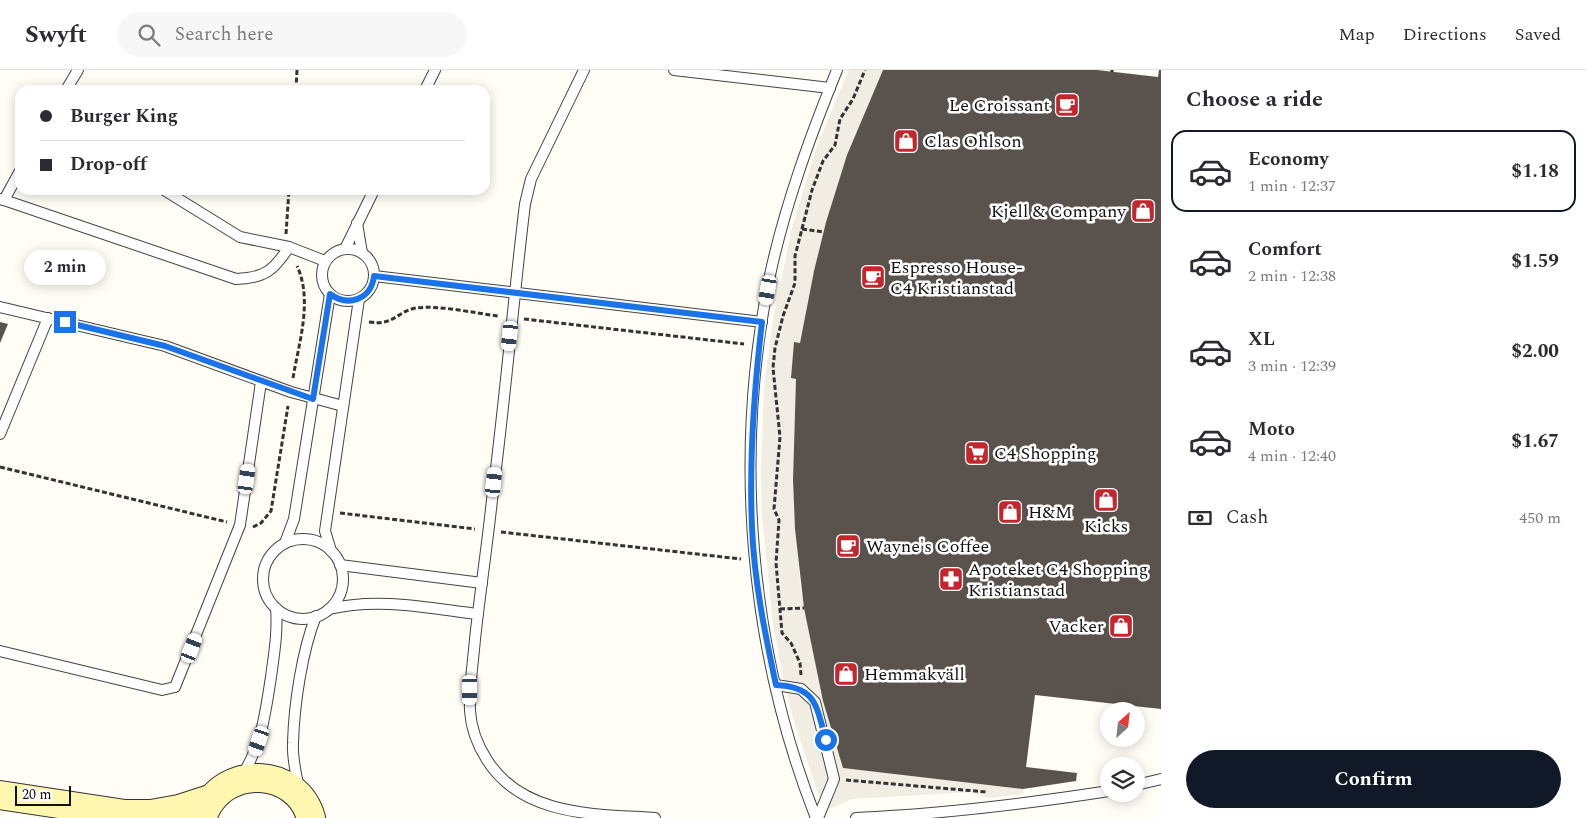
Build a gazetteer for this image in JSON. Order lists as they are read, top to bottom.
{
  "places": {
    "cafe": ["Le Croissant", "Espresso House- C4 Kristianstad", "Wayne's Coffee"],
    "shop": [
      "Clas Ohlson",
      "Kjell & Company",
      "Kicks",
      "H&M",
      "Vacker",
      "Hemmakväll"
    ],
    "supermarket": ["C4 Shopping"],
    "pharmacy": ["Apoteket C4 Shopping Kristianstad"]
  },
  "scale_bar": "20 m",
  "north": "top right",
  "page": {
    "header": "Swyft",
    "search": "Search here",
    "nav": ["Map", "Directions", "Saved"],
    "heading": "Choose a ride",
    "banner": ["Burger King", "Drop-off"],
    "list": [
      {
        "name": "Economy",
        "note": "1 min · 12:37",
        "value": "$1.18"
      },
      {
        "name": "Comfort",
        "note": "2 min · 12:38",
        "value": "$1.59"
      },
      {
        "name": "XL",
        "note": "3 min · 12:39",
        "value": "$2.00"
      },
      {
        "name": "Moto",
        "note": "4 min · 12:40",
        "value": "$1.67"
      }
    ],
    "bubble": "2 min",
    "pay": ["Cash", "450 m"],
    "buttons": "Confirm",
    "scale": "20 m"
  }
}
